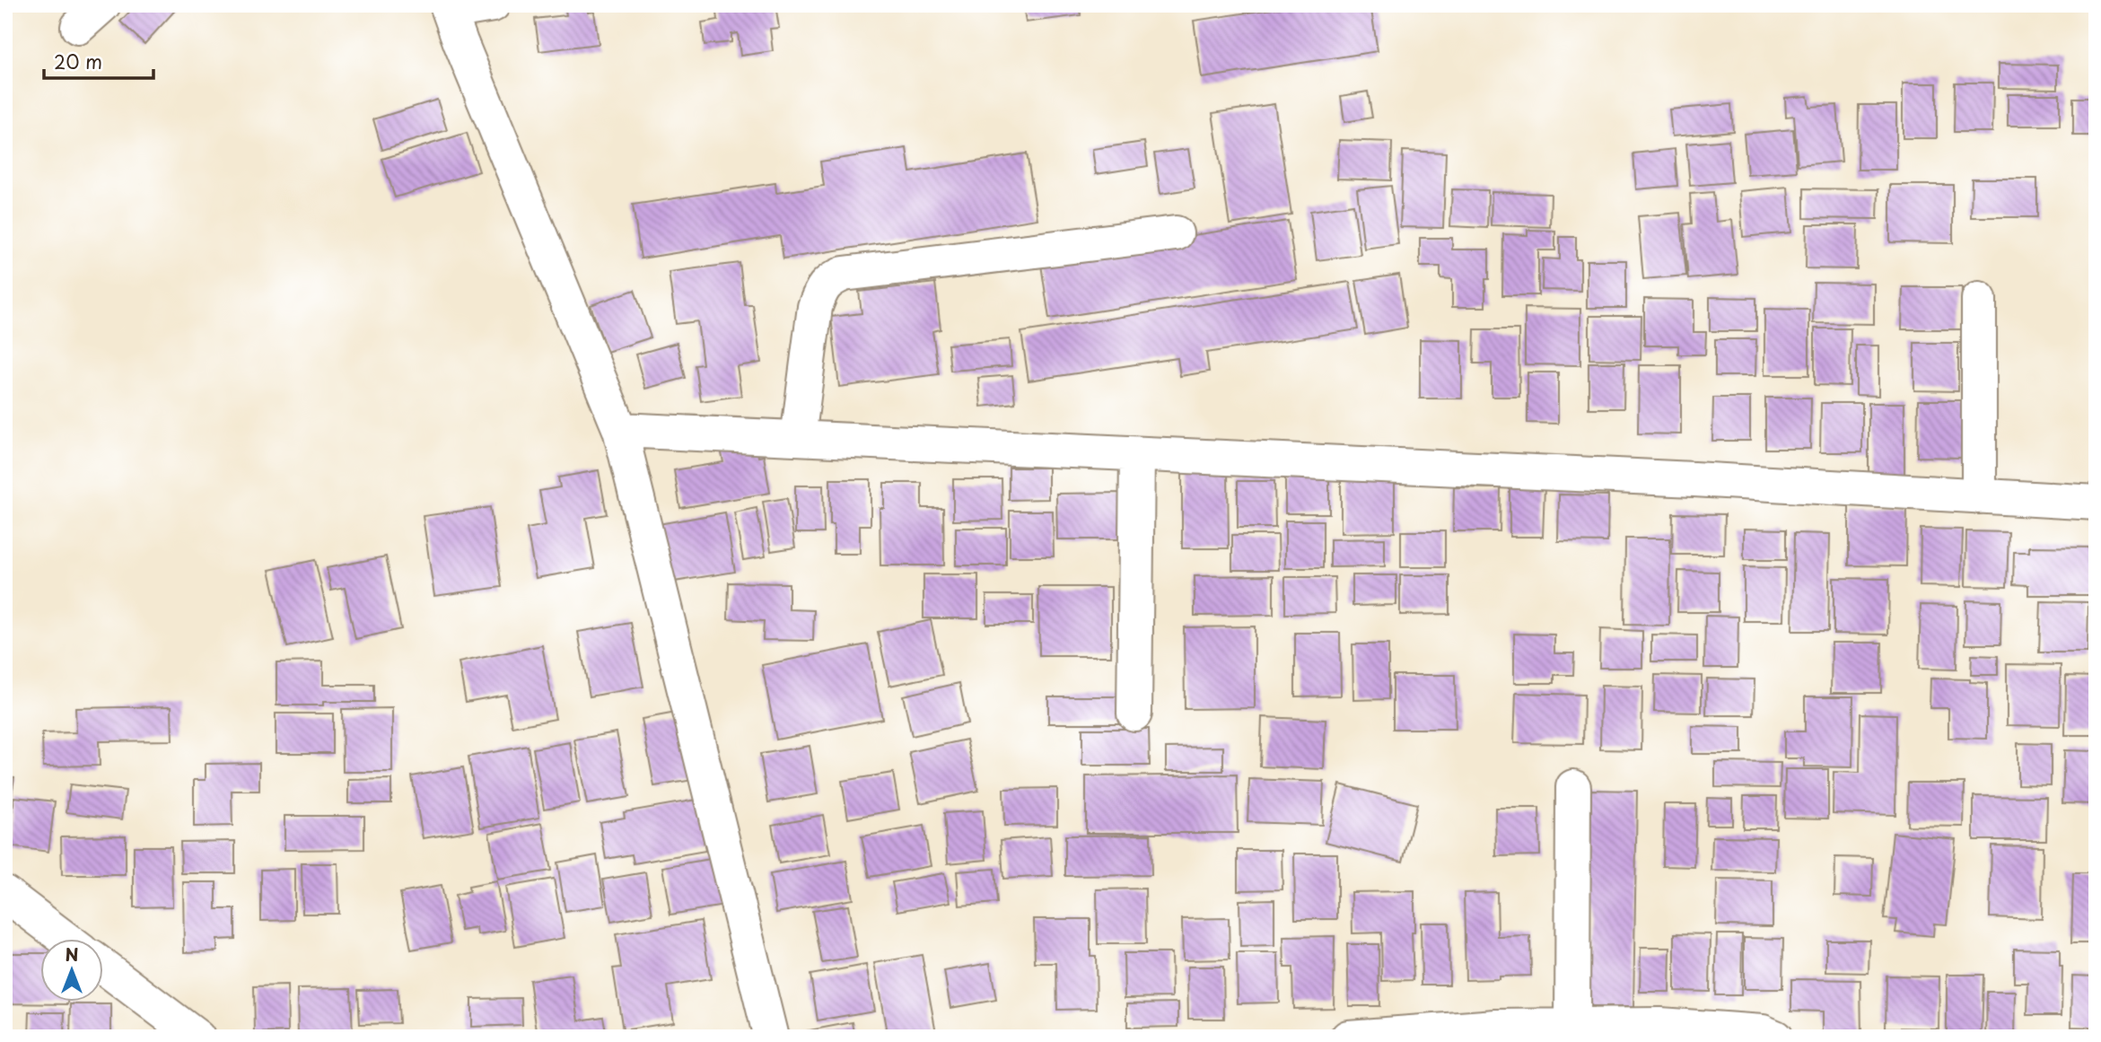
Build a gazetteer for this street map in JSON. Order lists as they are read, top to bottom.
{
  "scale_bar": "20 m",
  "north": "top"
}
